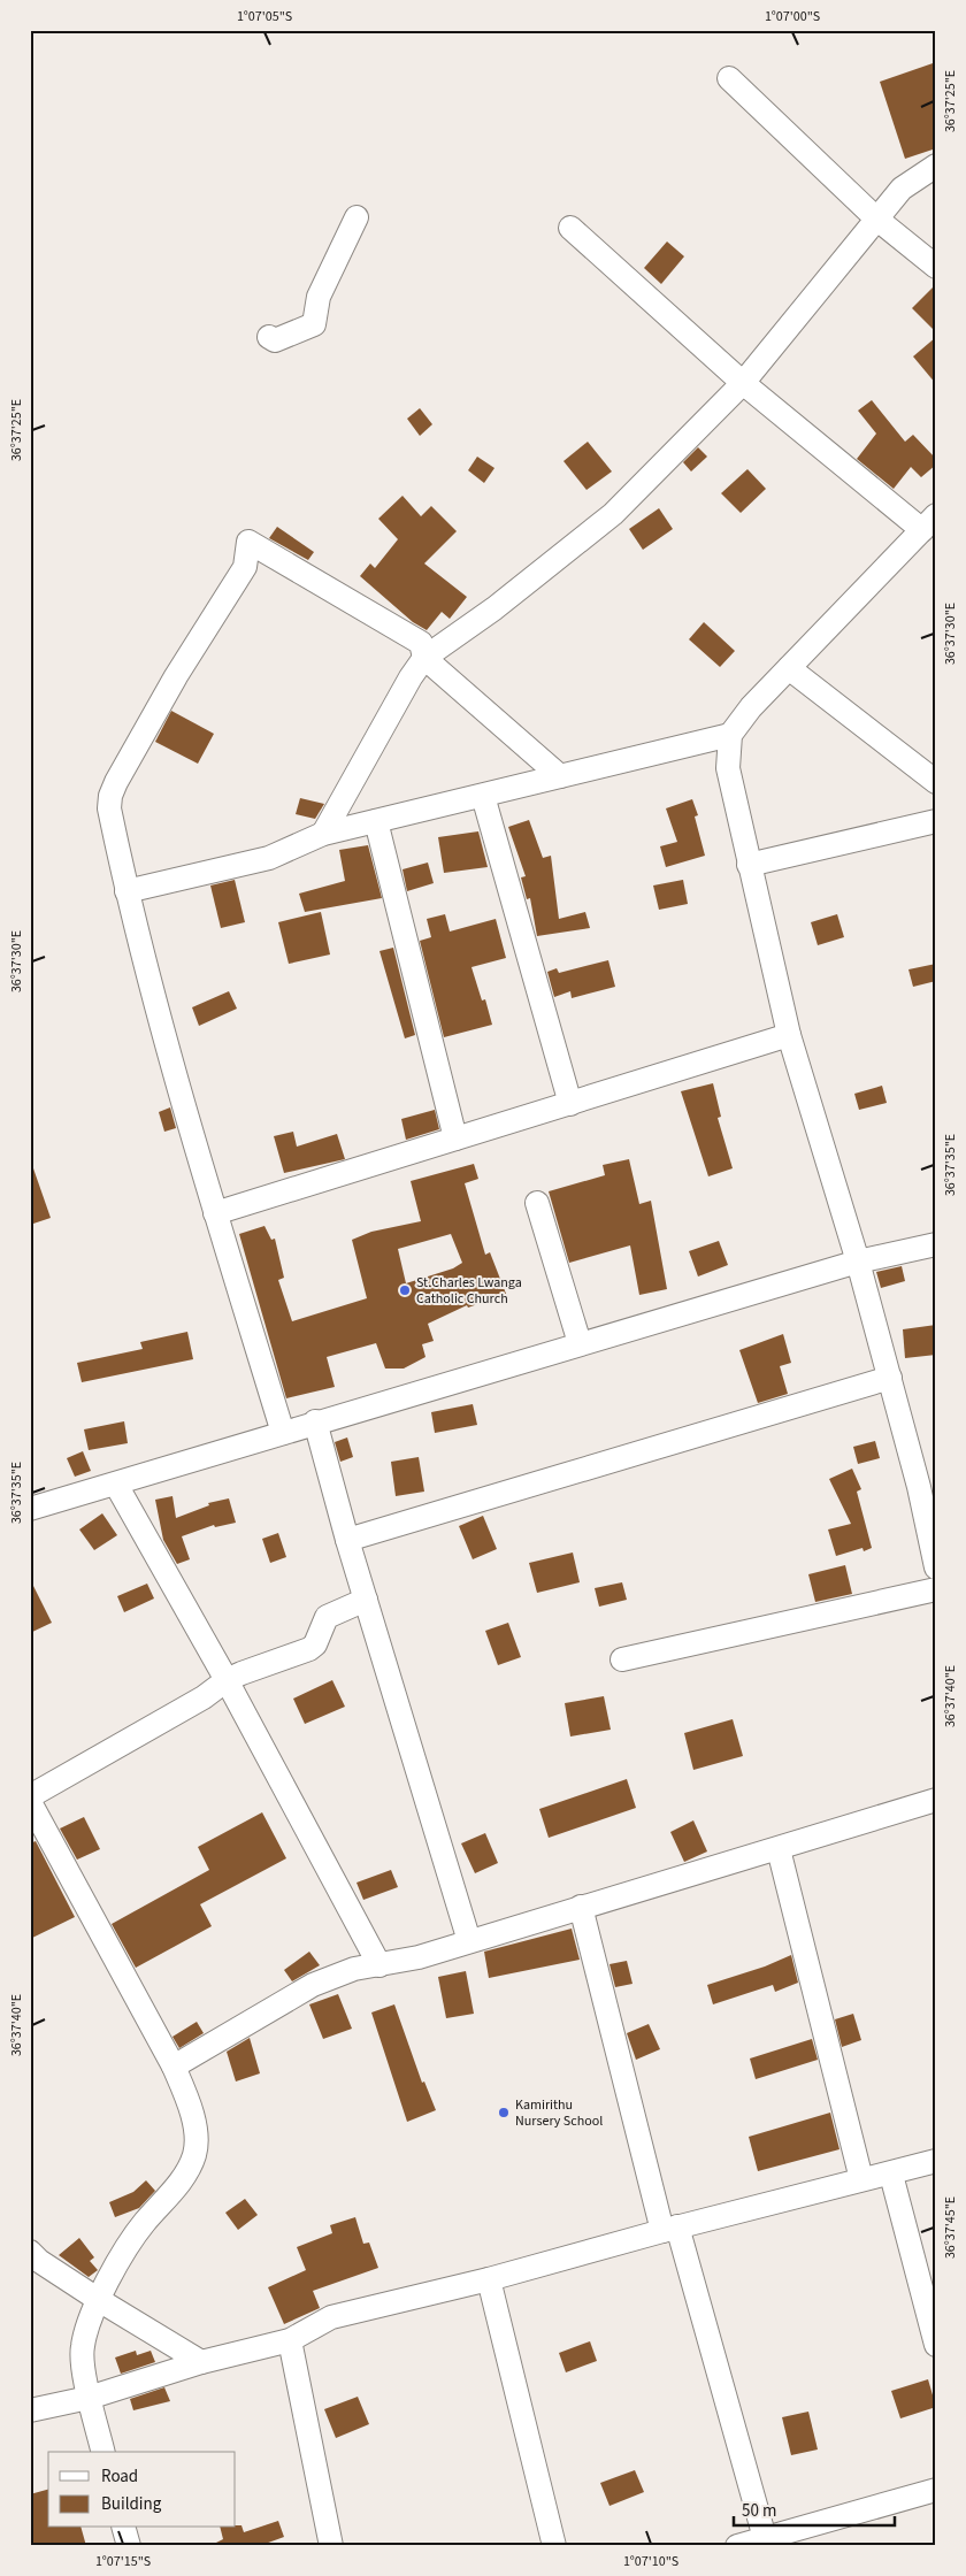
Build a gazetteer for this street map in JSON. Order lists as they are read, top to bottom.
{
  "places": ["St.Charles Lwanga Catholic Church", "Kamirithu Nursery School"],
  "legend": ["Road", "Building"],
  "scale_bar": "50 m",
  "coordinates": [
    "1°07'05\"S",
    "1°07'00\"S",
    "36°37'25\"E",
    "36°37'30\"E",
    "36°37'35\"E",
    "36°37'40\"E",
    "36°37'45\"E",
    "1°07'15\"S",
    "1°07'10\"S"
  ]
}
